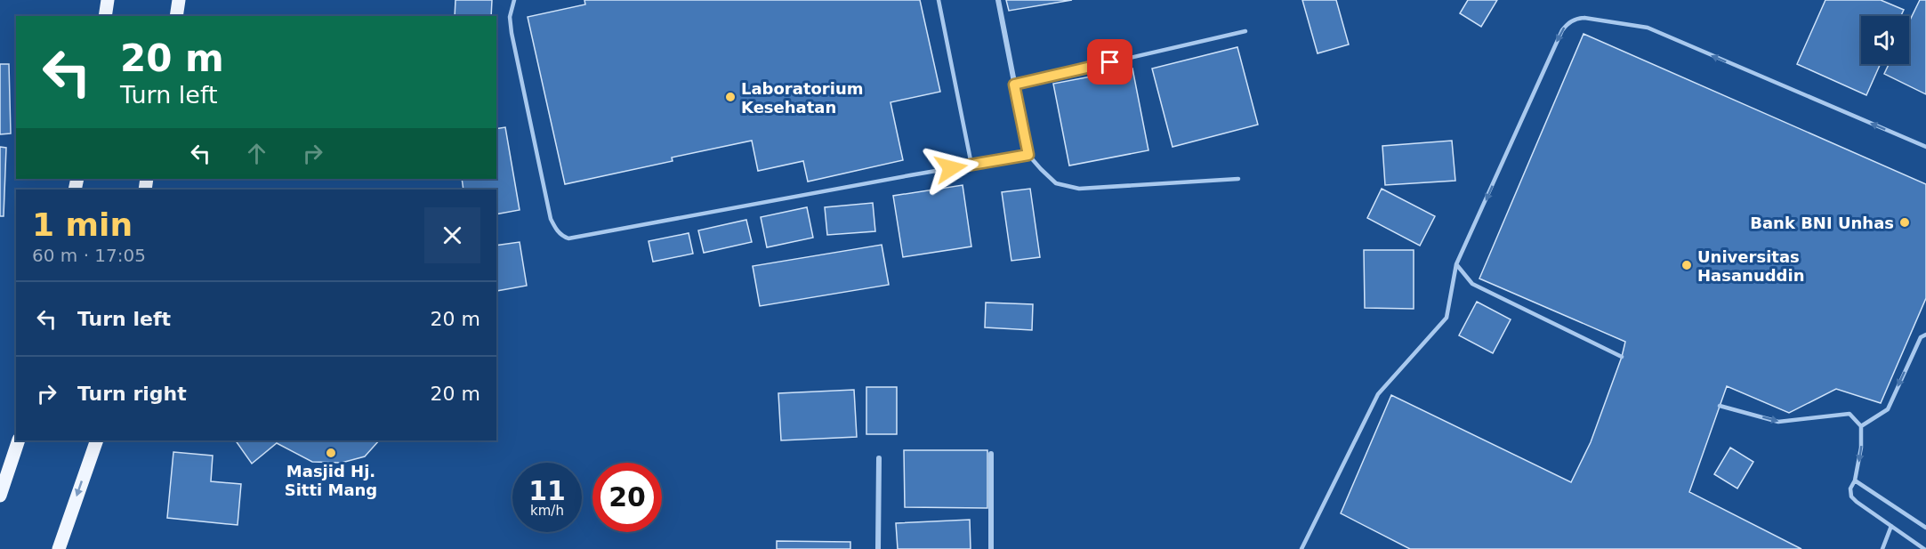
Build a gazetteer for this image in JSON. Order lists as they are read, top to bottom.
{
  "places": [
    "Laboratorium Kesehatan",
    "Bank BNI Unhas",
    "Universitas Hasanuddin",
    "Masjid Hj. Sitti Mang"
  ],
  "page": {
    "turn": ["20 m", "Turn left"],
    "heading": ["1 min", "60 m · 17:05"],
    "list": [
      {
        "name": "Turn left",
        "value": "20 m"
      },
      {
        "name": "Turn right",
        "value": "20 m"
      }
    ],
    "speed": "11 km/h",
    "limit": "20"
  }
}
